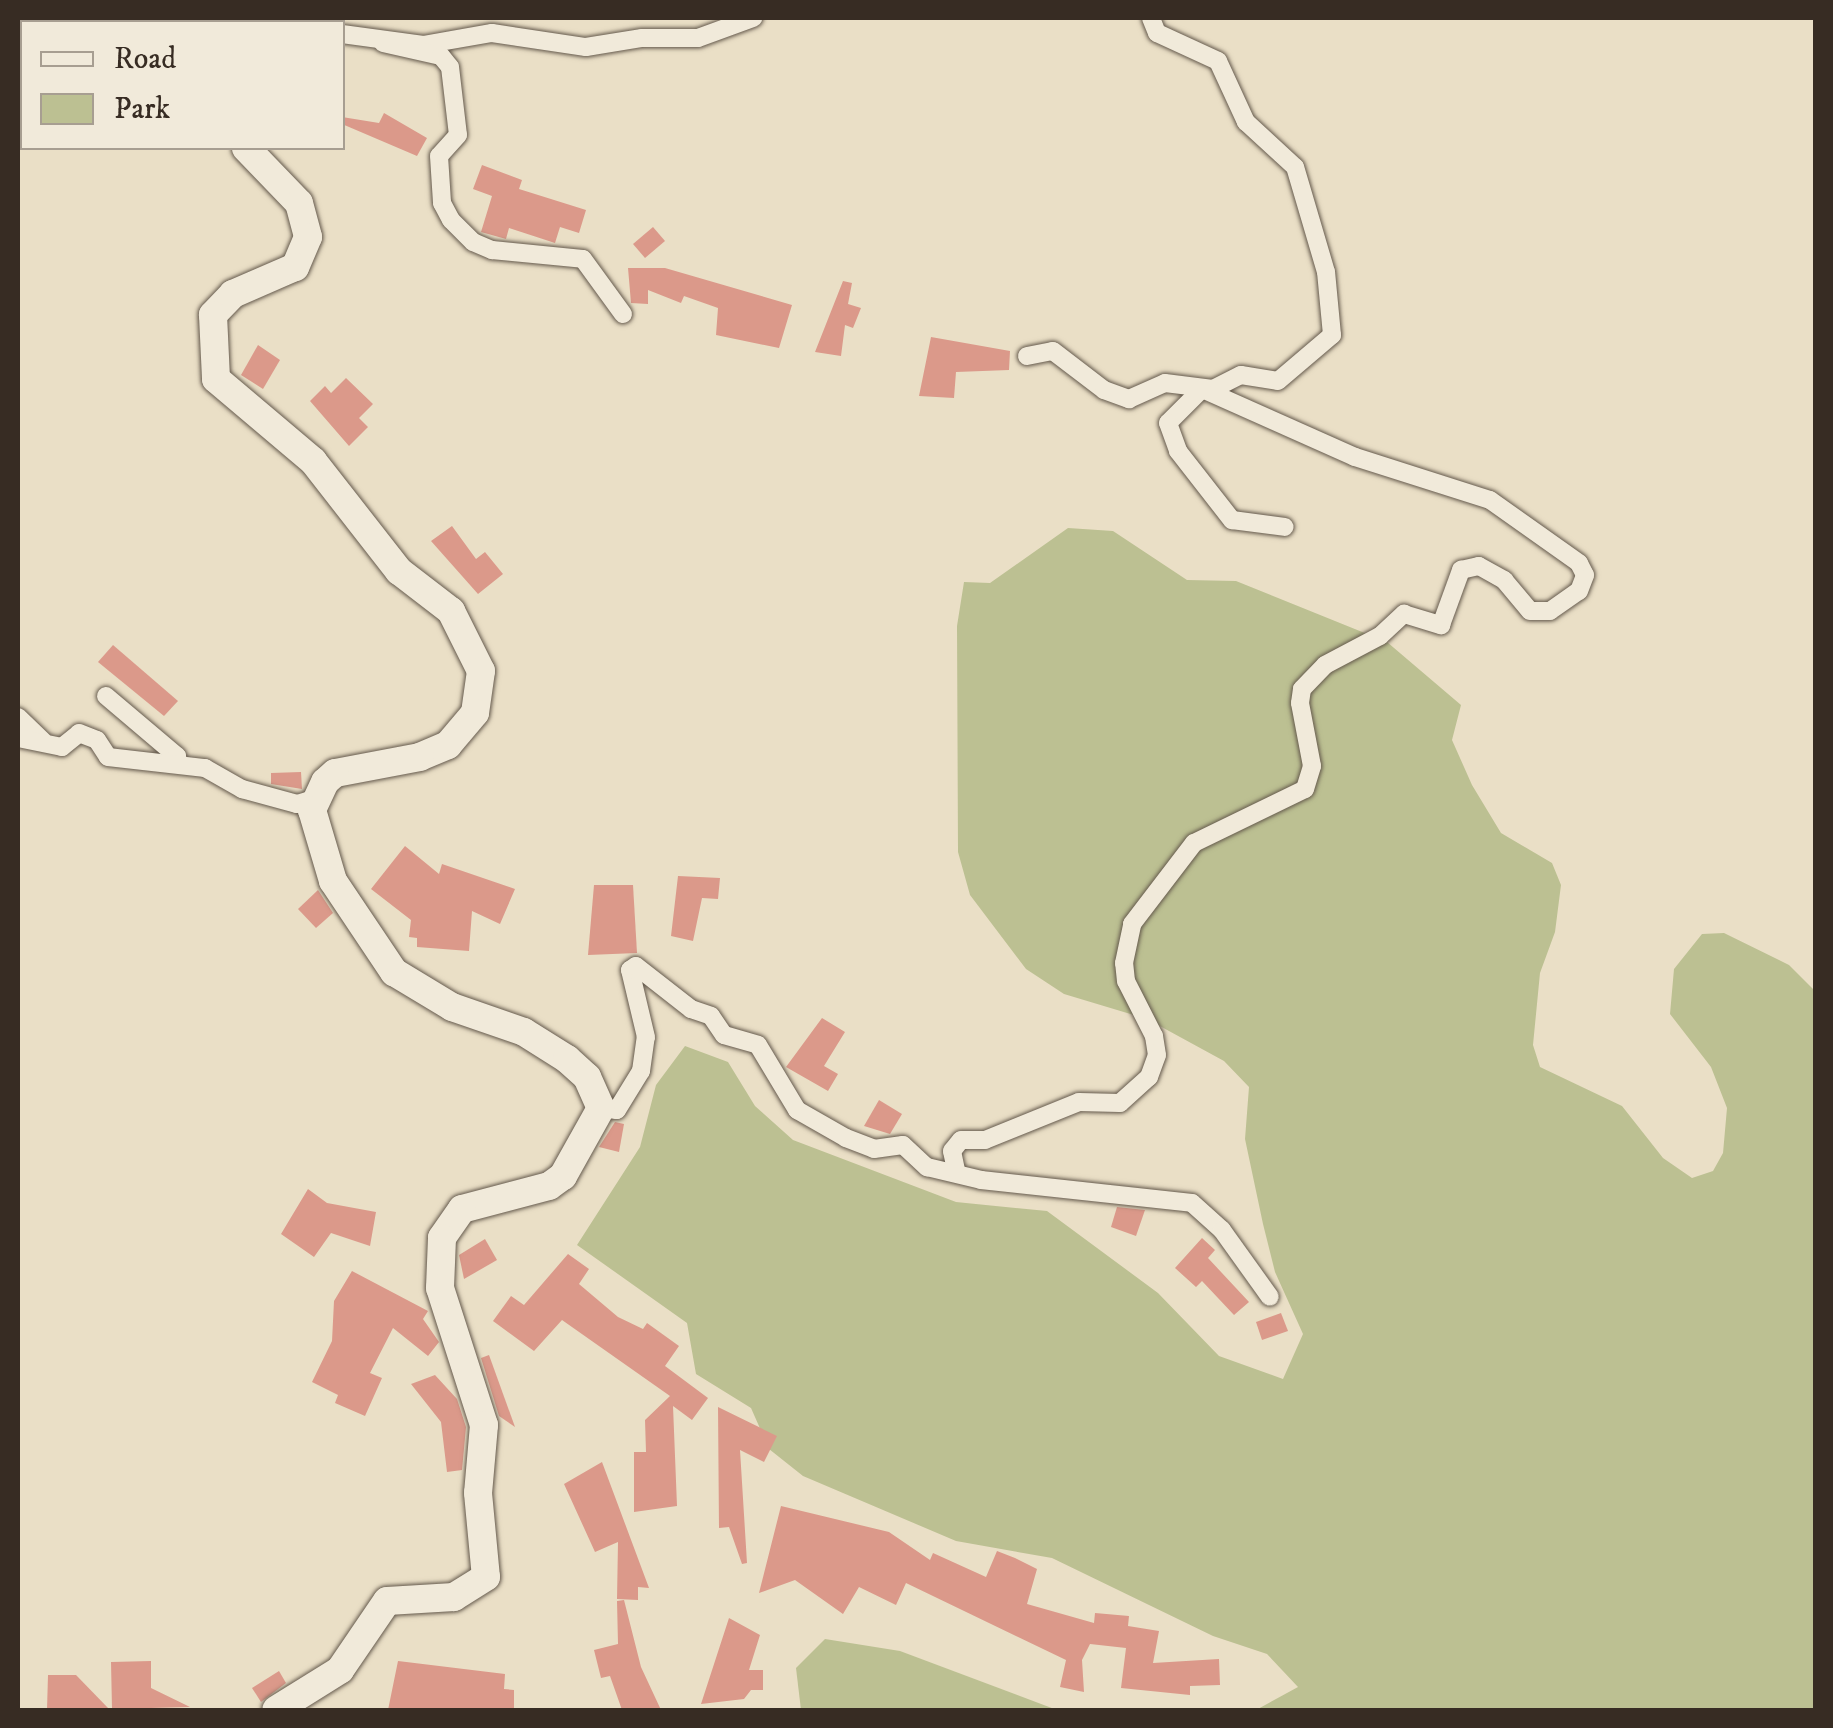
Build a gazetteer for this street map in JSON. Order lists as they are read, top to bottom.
{
  "legend": ["Road", "Park"]
}
